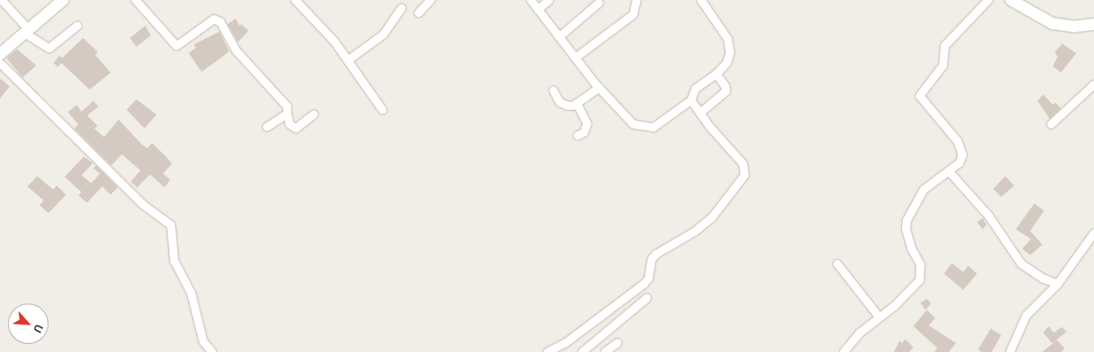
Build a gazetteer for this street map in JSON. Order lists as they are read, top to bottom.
{
  "north": "bottom right"
}
